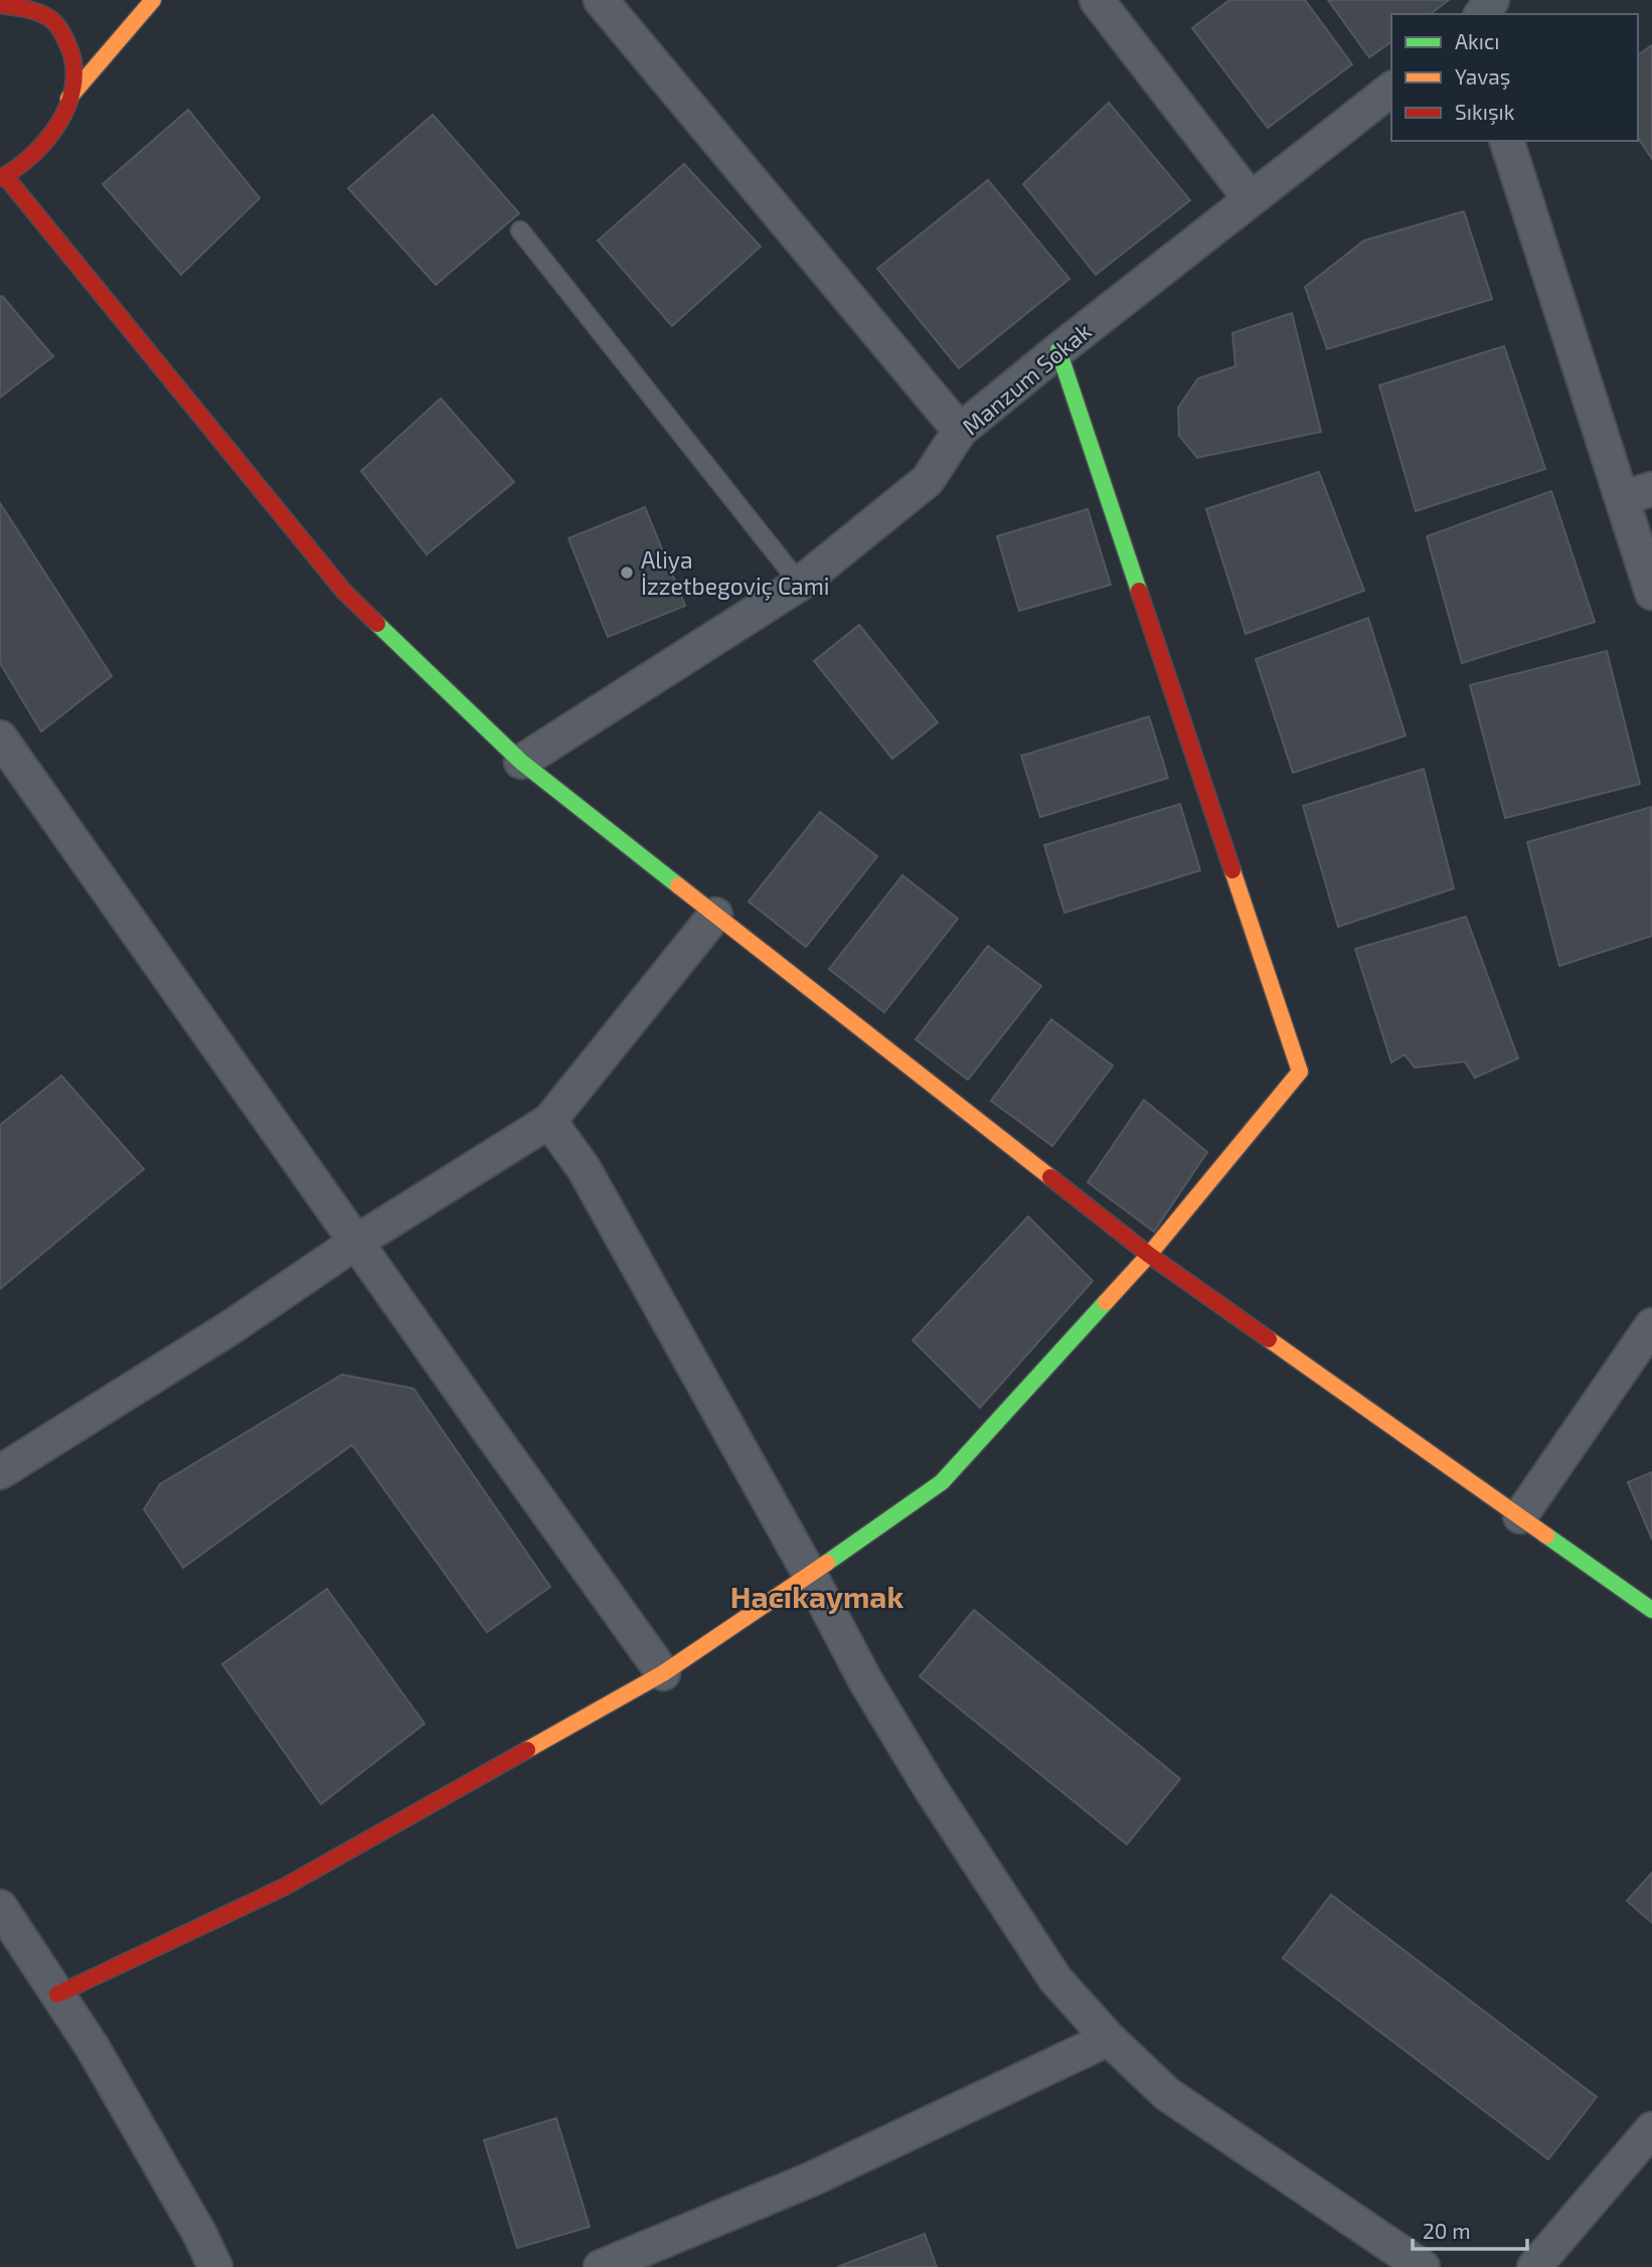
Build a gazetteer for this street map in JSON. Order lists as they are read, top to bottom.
{
  "streets": {
    "street": ["Manzum Sokak"]
  },
  "districts": ["Hacıkaymak"],
  "places": ["Aliya İzzetbegoviç Cami"],
  "legend": ["Akıcı", "Yavaş", "Sıkışık"],
  "scale_bar": "20 m"
}
